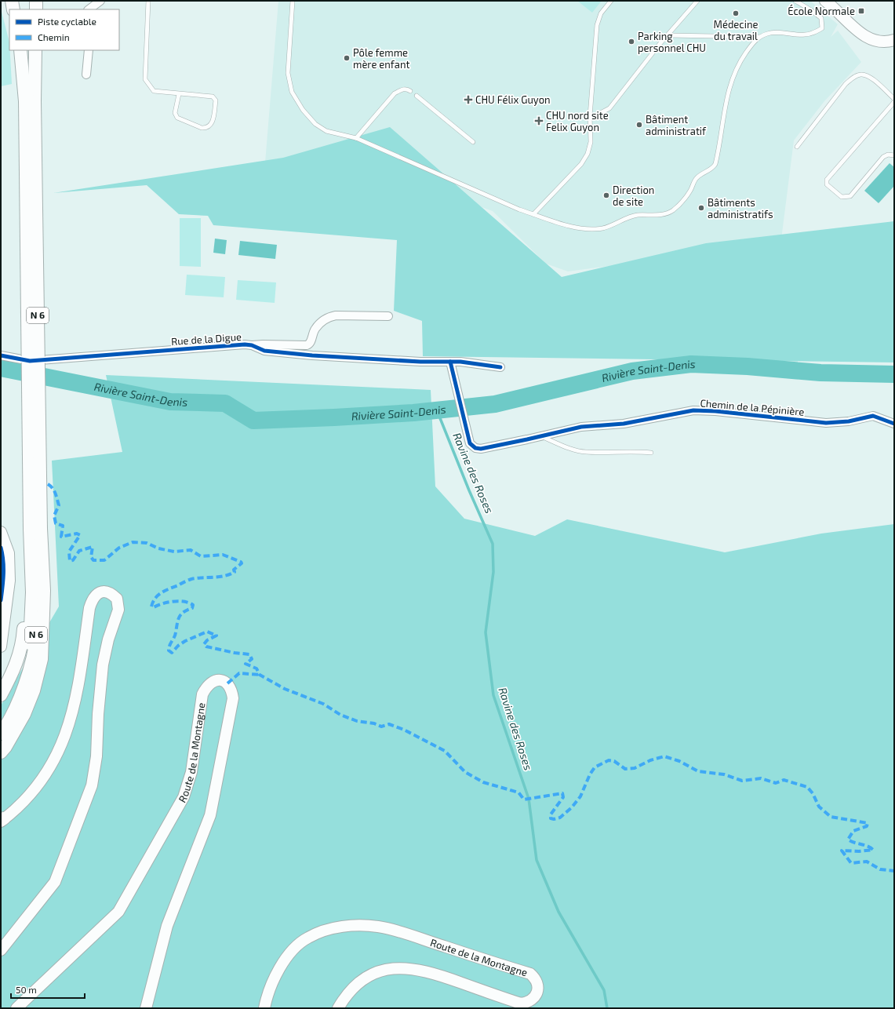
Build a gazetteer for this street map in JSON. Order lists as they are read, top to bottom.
{
  "streets": {
    "main road": ["N 6", "Route de la Montagne"],
    "street": ["Rue de la Digue", "Chemin de la Pépinière"]
  },
  "crossings": [
    ["Rue de la Digue", "Chemin de la Pépinière"]
  ],
  "water": ["Rivière Saint-Denis", "Ravine des Roses"],
  "places": {
    "transit": ["École Normale"],
    "other": [
      "Médecine du travail",
      "Parking personnel CHU",
      "Pôle femme mère enfant",
      "Bâtiment administratif",
      "Direction de site",
      "Bâtiments administratifs"
    ],
    "health": ["CHU Félix Guyon", "CHU nord site Felix Guyon"]
  },
  "legend": ["Piste cyclable", "Chemin"],
  "scale_bar": "50 m"
}
